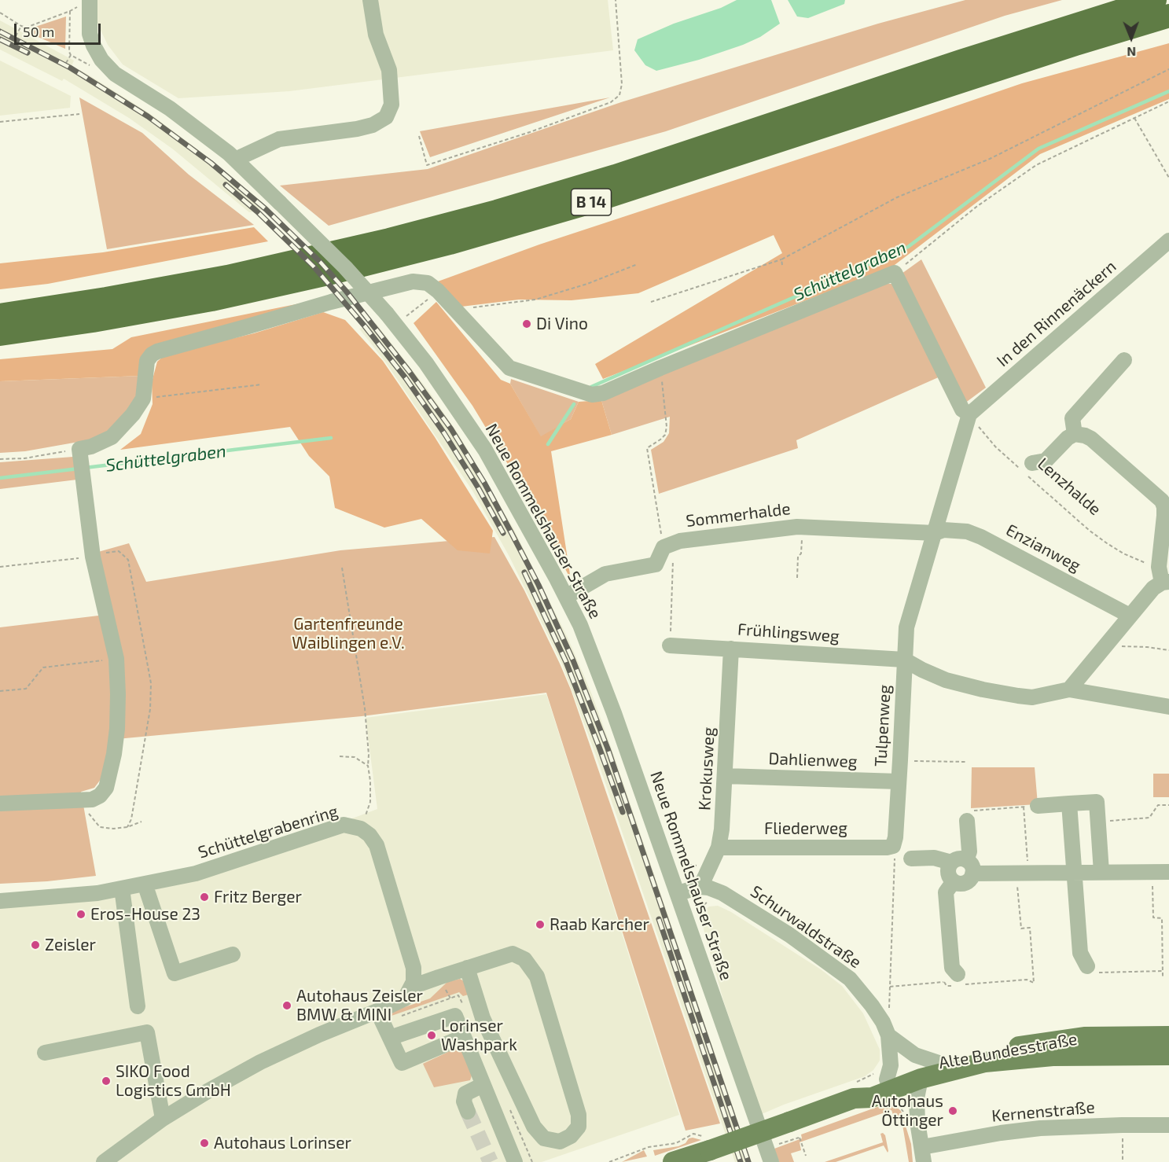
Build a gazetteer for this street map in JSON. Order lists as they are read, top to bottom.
{
  "streets": {
    "highway": ["B 14"],
    "main road": ["Alte Bundesstraße"],
    "street": [
      "In den Rinnenäckern",
      "Lenzhalde",
      "Sommerhalde",
      "Neue Rommelshauser Straße",
      "Enzianweg",
      "Frühlingsweg",
      "Tulpenweg",
      "Dahlienweg",
      "Krokusweg",
      "Fliederweg",
      "Schüttelgrabenring",
      "Schurwaldstraße",
      "Kernenstraße"
    ]
  },
  "crossings": [
    ["In den Rinnenäckern", "Lenzhalde"],
    ["In den Rinnenäckern", "Tulpenweg"],
    ["Lenzhalde", "Tulpenweg"],
    ["Sommerhalde", "Enzianweg"],
    ["Sommerhalde", "Tulpenweg"],
    ["Enzianweg", "Tulpenweg"],
    ["Frühlingsweg", "Tulpenweg"],
    ["Frühlingsweg", "Krokusweg"],
    ["Tulpenweg", "Dahlienweg"],
    ["Tulpenweg", "Fliederweg"],
    ["Dahlienweg", "Krokusweg"],
    ["Krokusweg", "Fliederweg"],
    ["Krokusweg", "Schurwaldstraße"],
    ["Schurwaldstraße", "Alte Bundesstraße"]
  ],
  "water": ["Schüttelgraben"],
  "parks": ["Gartenfreunde Waiblingen e.V."],
  "places": [
    "Di Vino",
    "Fritz Berger",
    "Eros-House 23",
    "Raab Karcher",
    "Zeisler",
    "Autohaus Zeisler BMW & MINI",
    "Lorinser Washpark",
    "SIKO Food Logistics GmbH",
    "Autohaus Öttinger",
    "Autohaus Lorinser"
  ],
  "scale_bar": "50 m",
  "north": "bottom"
}
